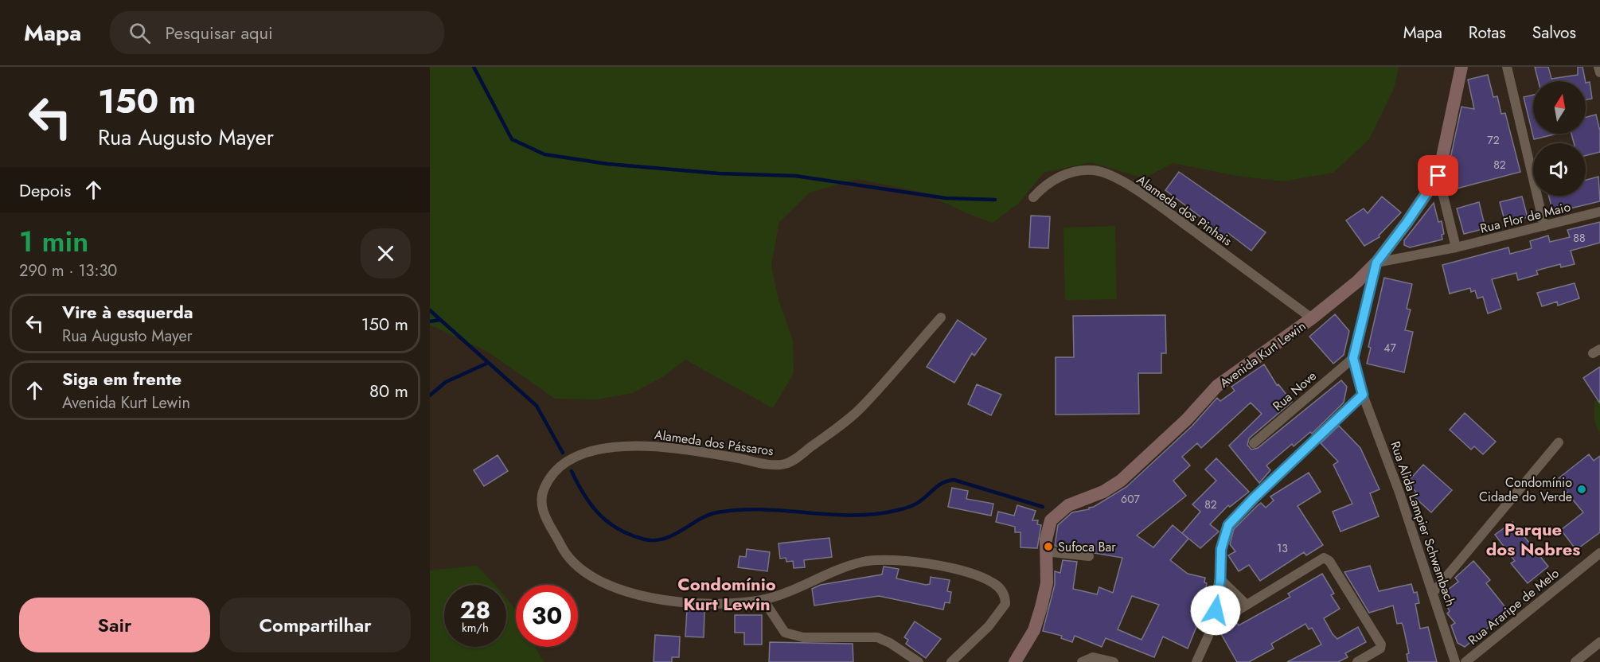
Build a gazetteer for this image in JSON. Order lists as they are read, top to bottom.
{
  "streets": {
    "main road": ["Avenida Kurt Lewin"],
    "street": [
      "Alameda dos Pinhais",
      "Rua Flor de Maio",
      "Rua Nove",
      "Alameda dos Pássaros",
      "Rua Alida Lampier Schwambach",
      "Rua Araripe de Melo"
    ]
  },
  "crossings": [
    ["Alameda dos Pinhais", "Avenida Kurt Lewin"],
    ["Rua Flor de Maio", "Avenida Kurt Lewin"],
    ["Rua Nove", "Rua Alida Lampier Schwambach"]
  ],
  "districts": ["Parque dos Nobres", "Condomínio Kurt Lewin"],
  "places": ["Condomínio Cidade do Verde", "Sufoca Bar"],
  "house_numbers": [
    "72",
    "82",
    "88",
    "47",
    "607",
    "82",
    "13"
  ],
  "north": "top",
  "page": {
    "header": "Mapa",
    "search": "Pesquisar aqui",
    "nav": ["Mapa", "Rotas", "Salvos"],
    "turn": ["150 m", "Rua Augusto Mayer"],
    "then": "Depois",
    "heading": ["1 min", "290 m · 13:30"],
    "list": [
      {
        "name": "Vire à esquerda",
        "note": "Rua Augusto Mayer",
        "value": "150 m"
      },
      {
        "name": "Siga em frente",
        "note": "Avenida Kurt Lewin",
        "value": "80 m"
      }
    ],
    "speed": "28 km/h",
    "limit": "30",
    "buttons": ["Sair", "Compartilhar"]
  }
}
